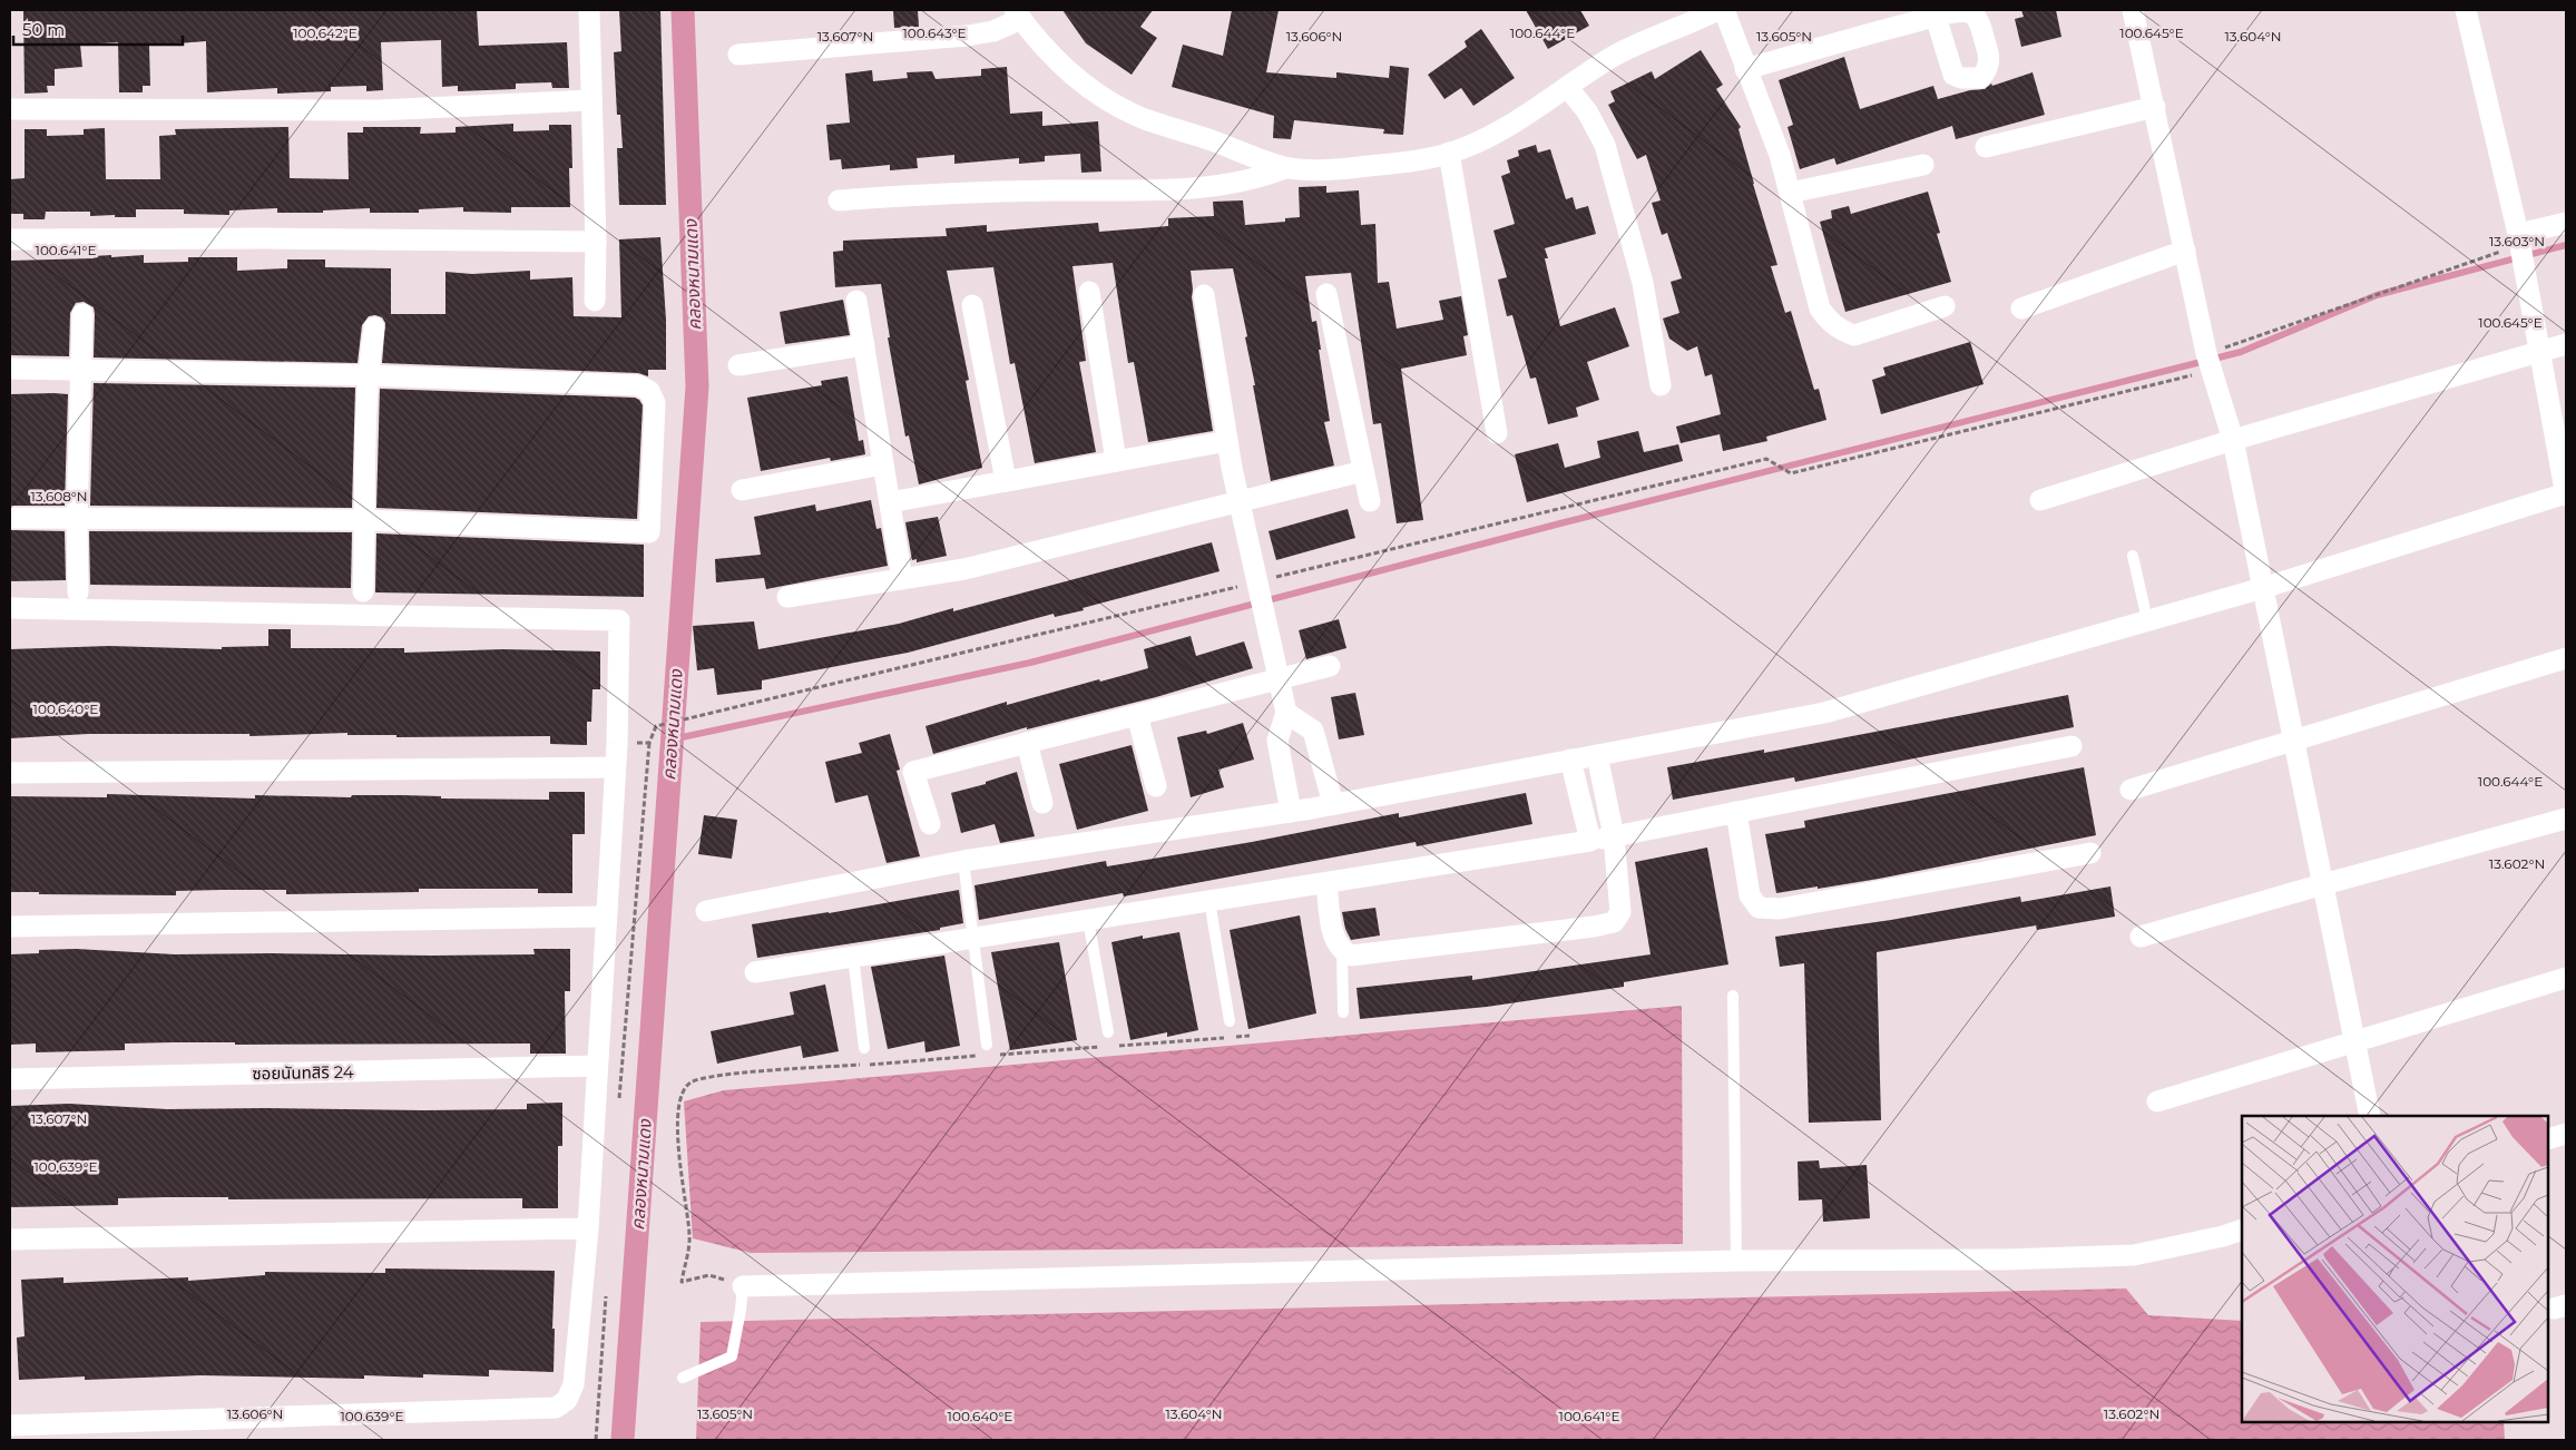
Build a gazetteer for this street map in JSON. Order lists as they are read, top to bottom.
{
  "streets": {
    "street": ["ซอยนันทสิริ 24"]
  },
  "water": ["คลองหนามแดง"],
  "scale_bar": "50 m",
  "coordinates": [
    "100.642°E",
    "100.643°E",
    "100.644°E",
    "100.645°E",
    "13.605°N",
    "13.607°N",
    "13.606°N",
    "13.604°N",
    "13.603°N",
    "100.641°E",
    "13.608°N",
    "100.640°E",
    "13.602°N",
    "100.639°E"
  ]
}
